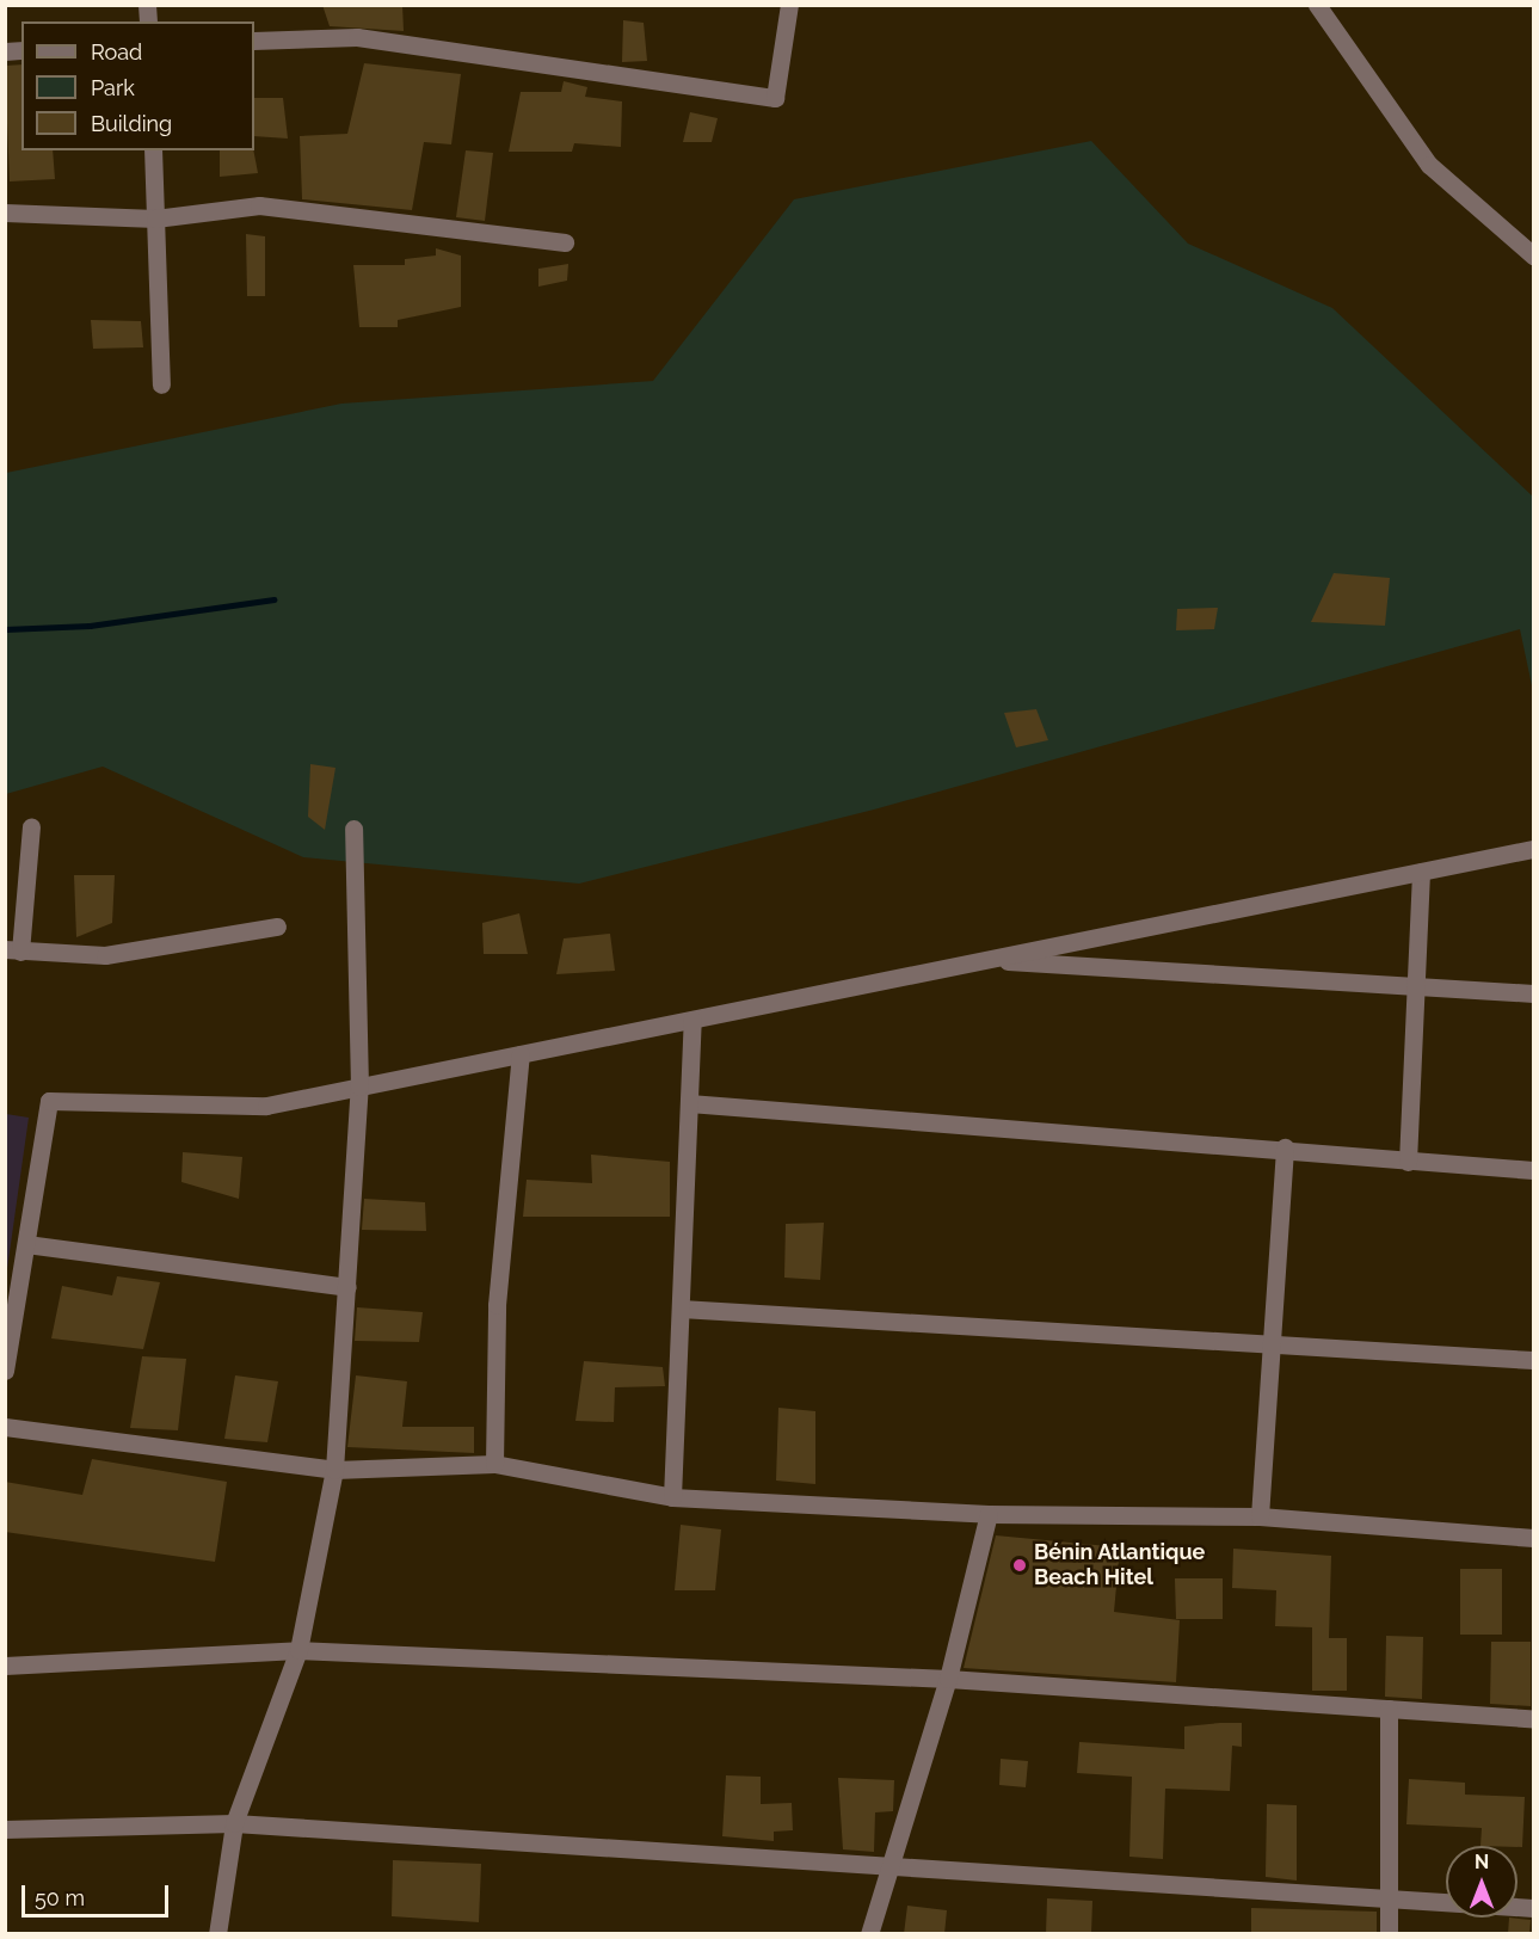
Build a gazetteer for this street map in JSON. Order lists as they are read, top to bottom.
{
  "places": ["Bénin Atlantique Beach Hitel"],
  "legend": ["Road", "Park", "Building"],
  "scale_bar": "50 m",
  "north": "top"
}
